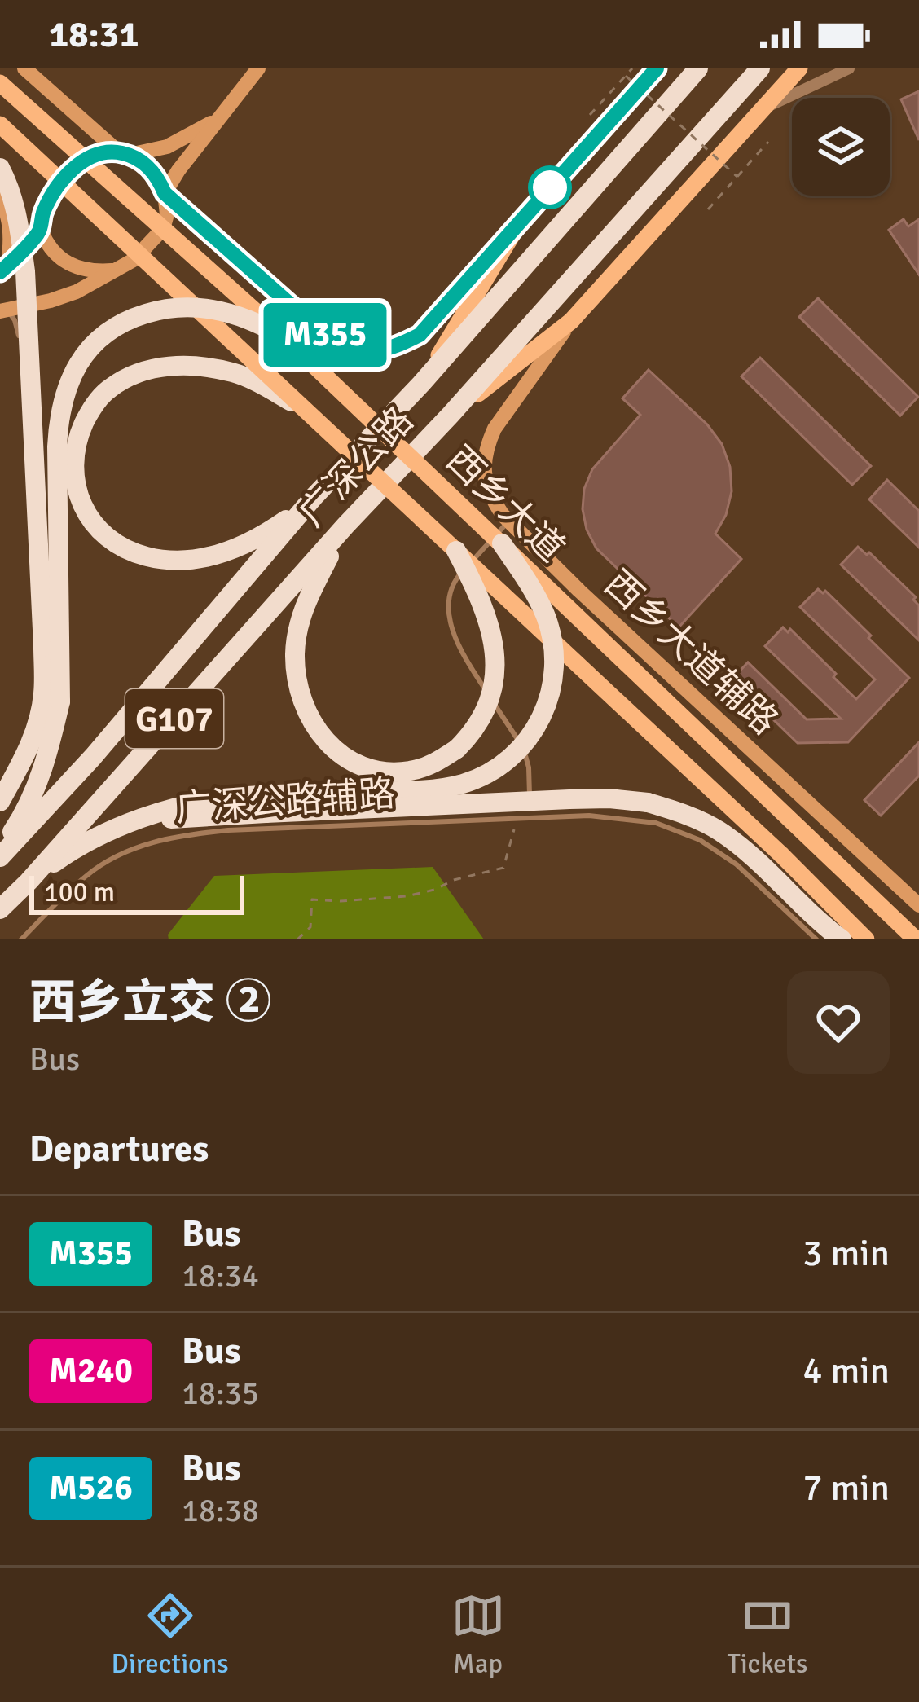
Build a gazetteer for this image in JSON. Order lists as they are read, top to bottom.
{
  "streets": {
    "highway": ["广深公路", "G107"],
    "main road": ["西乡大道"],
    "street": ["西乡大道辅路"],
    "lane": ["广深公路辅路"]
  },
  "lines": ["bus line M355"],
  "scale_bar": "100 m",
  "page": {
    "status": "18:31",
    "on_map": "M355",
    "scale": "100 m",
    "heading": [
      ["西乡立交 ②", "Bus"],
      "Departures"
    ],
    "list": [
      {
        "mark": "M355",
        "name": "Bus",
        "note": "18:34",
        "value": "3 min"
      },
      {
        "mark": "M240",
        "name": "Bus",
        "note": "18:35",
        "value": "4 min"
      },
      {
        "mark": "M526",
        "name": "Bus",
        "note": "18:38",
        "value": "7 min"
      }
    ],
    "tabs": ["Directions", "Map", "Tickets"]
  }
}
